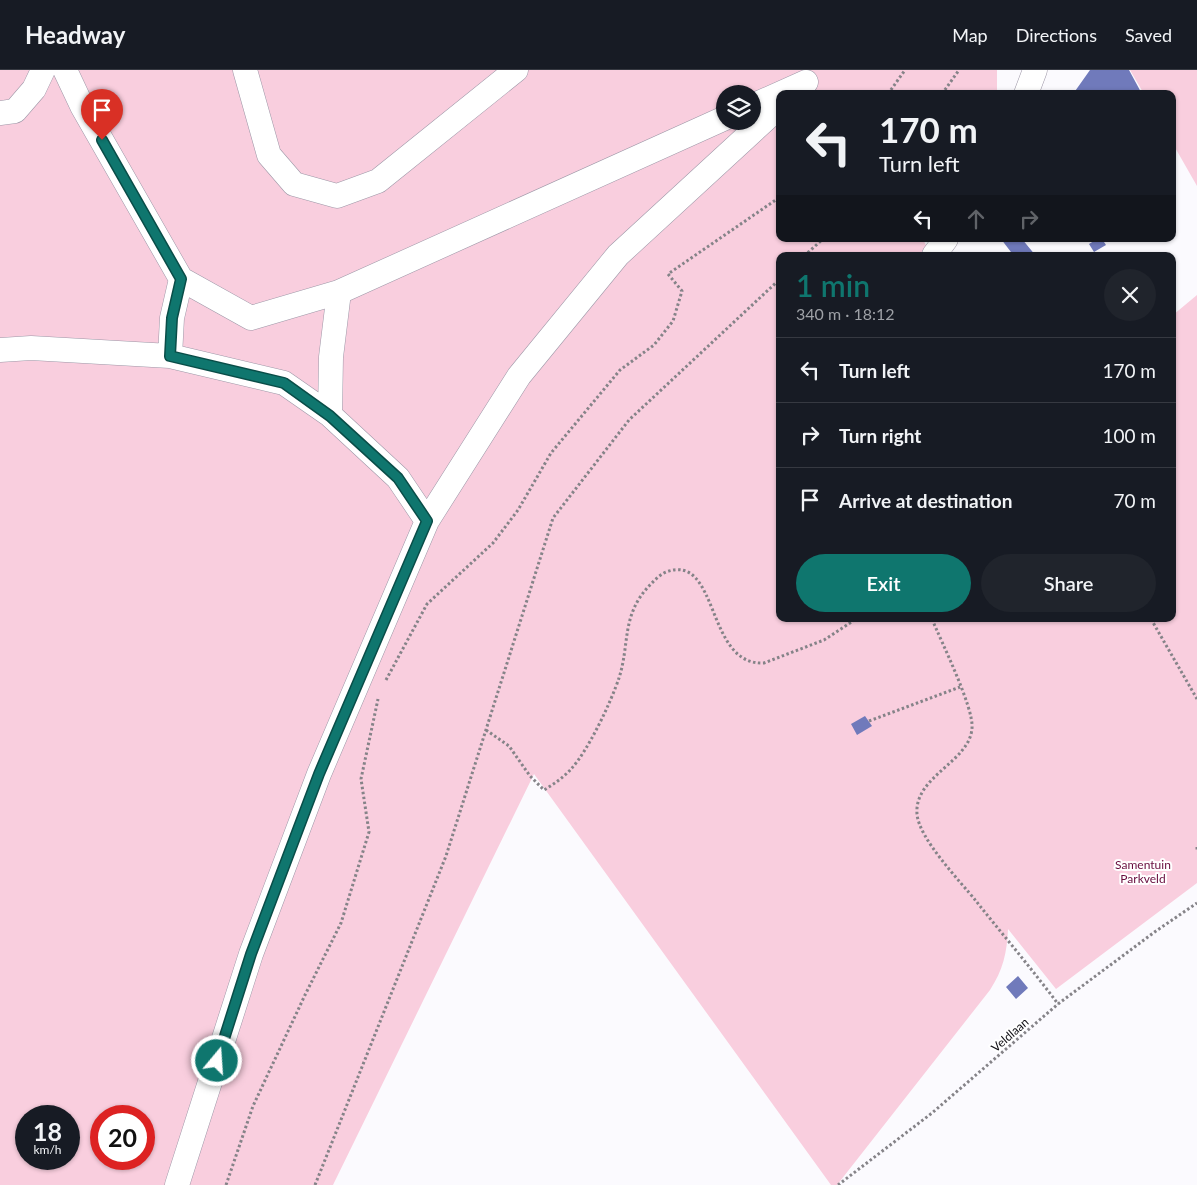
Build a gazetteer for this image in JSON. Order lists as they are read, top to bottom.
{
  "streets": {
    "path": ["Veldlaan"]
  },
  "parks": ["Samentuin Parkveld"],
  "page": {
    "header": "Headway",
    "nav": ["Map", "Directions", "Saved"],
    "turn": ["170 m", "Turn left"],
    "heading": ["1 min", "340 m · 18:12"],
    "list": [
      {
        "name": "Turn left",
        "value": "170 m"
      },
      {
        "name": "Turn right",
        "value": "100 m"
      },
      {
        "name": "Arrive at destination",
        "value": "70 m"
      }
    ],
    "buttons": ["Exit", "Share"],
    "speed": "18 km/h",
    "limit": "20"
  }
}
